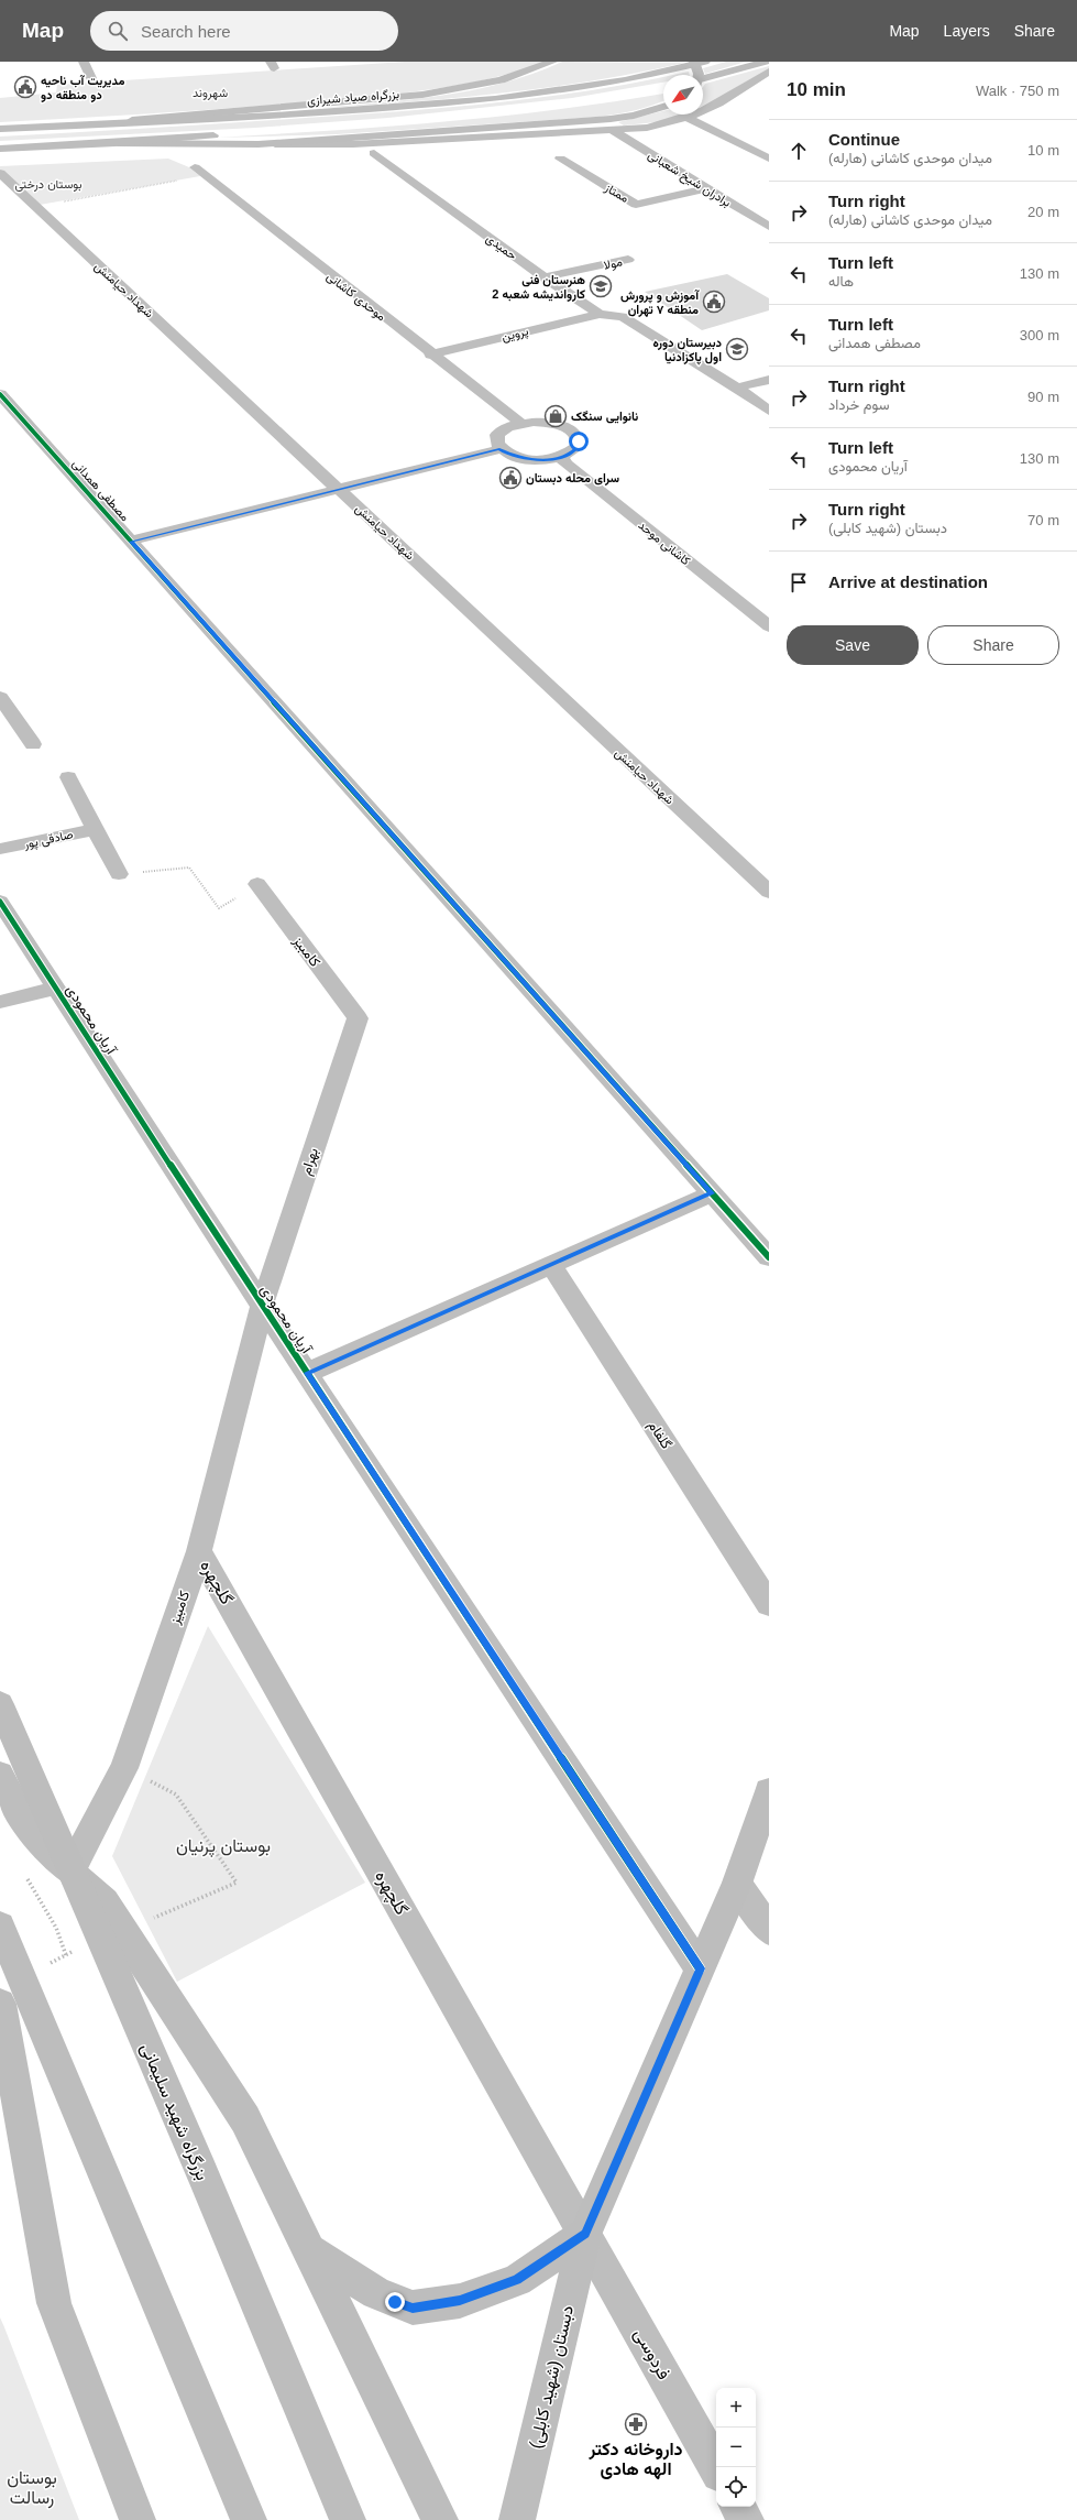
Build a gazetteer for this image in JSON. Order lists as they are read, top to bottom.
{
  "streets": {
    "main road": ["بزرگراه صیاد شیرازی", "بزرگراه شهید سلیمانی", "دبستان (شهید کابلی)"],
    "street": [
      "برادران شیخ شعبانی",
      "ممتاز",
      "حمیدی",
      "مولا",
      "شهداد حیامنش",
      "موحدی کاشانی",
      "پروین",
      "مصطفی همدانی",
      "کاشانی موحد",
      "صادقی پور",
      "کامبیز",
      "آریان محمودی",
      "بهرام",
      "گلفام",
      "گلچهره",
      "فردوسی"
    ]
  },
  "crossings": [
    ["برادران شیخ شعبانی", "ممتاز"],
    ["حمیدی", "مولا"],
    ["حمیدی", "پروین"],
    ["موحدی کاشانی", "پروین"],
    ["کامبیز", "آریان محمودی"],
    ["کامبیز", "بهرام"],
    ["کامبیز", "گلچهره"],
    ["کامبیز", "بزرگراه شهید سلیمانی"],
    ["آریان محمودی", "بهرام"],
    ["آریان محمودی", "دبستان (شهید کابلی)"],
    ["گلچهره", "فردوسی"],
    ["گلچهره", "دبستان (شهید کابلی)"],
    ["فردوسی", "دبستان (شهید کابلی)"]
  ],
  "parks": [
    "شهروند",
    "بوستان درختی",
    "بوستان پرنیان",
    "بوستان رسالت"
  ],
  "places": {
    "public building": ["مدیریت آب ناحیه دو منطقه دو", "آموزش و پرورش منطقه ۷ تهران", "سرای محله دبستان"],
    "school or university": ["هنرستان فنی کارواندیشه شعبه 2", "دبیرستان دوره اول پاکزادنیا"],
    "shop": ["نانوایی سنگک"],
    "pharmacy": ["داروخانه دکتر الهه هادی"]
  },
  "north": "bottom left",
  "page": {
    "header": "Map",
    "search": "Search here",
    "nav": ["Map", "Layers", "Share"],
    "heading": ["10 min", "Walk · 750 m"],
    "list": [
      ["Continue", "میدان موحدی کاشانی (هارله)", "10 m"],
      ["Turn right", "میدان موحدی کاشانی (هارله)", "20 m"],
      ["Turn left", "هاله", "130 m"],
      ["Turn left", "مصطفی همدانی", "300 m"],
      ["Turn right", "سوم خرداد", "90 m"],
      ["Turn left", "آریان محمودی", "130 m"],
      ["Turn right", "دبستان (شهید کابلی)", "70 m"],
      "Arrive at destination"
    ],
    "buttons": ["Save", "Share"],
    "map_buttons": ["+", "−"]
  }
}
